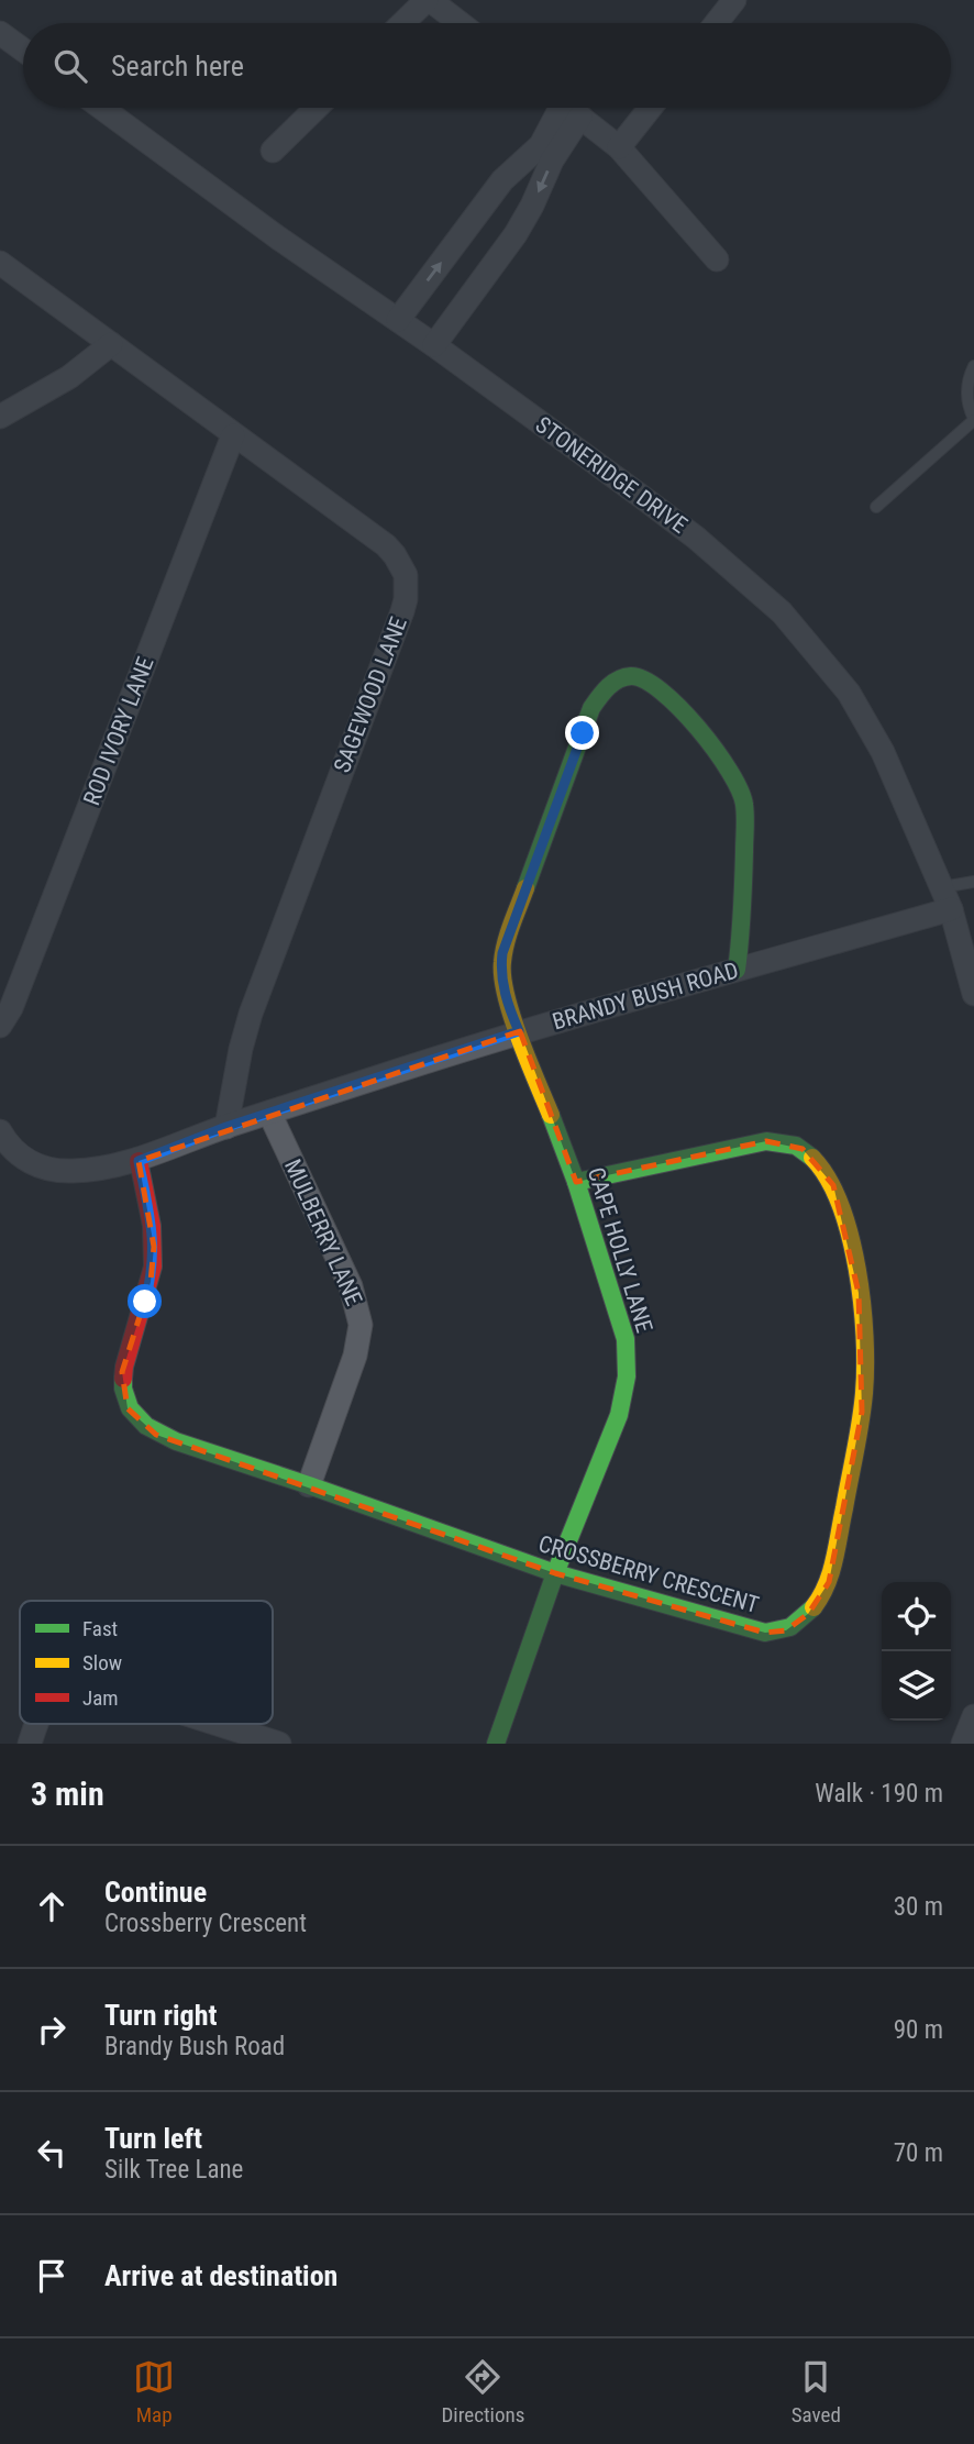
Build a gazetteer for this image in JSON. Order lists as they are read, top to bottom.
{
  "streets": {
    "street": [
      "STONERIDGE DRIVE",
      "SAGEWOOD LANE",
      "ROD IVORY LANE",
      "BRANDY BUSH ROAD",
      "MULBERRY LANE",
      "CAPE HOLLY LANE",
      "CROSSBERRY CRESCENT"
    ]
  },
  "crossings": [
    ["STONERIDGE DRIVE", "BRANDY BUSH ROAD"],
    ["SAGEWOOD LANE", "ROD IVORY LANE"],
    ["SAGEWOOD LANE", "BRANDY BUSH ROAD"],
    ["BRANDY BUSH ROAD", "MULBERRY LANE"],
    ["BRANDY BUSH ROAD", "CAPE HOLLY LANE"],
    ["BRANDY BUSH ROAD", "CROSSBERRY CRESCENT"],
    ["MULBERRY LANE", "CROSSBERRY CRESCENT"],
    ["CAPE HOLLY LANE", "CROSSBERRY CRESCENT"]
  ],
  "legend": ["Fast", "Slow", "Jam"],
  "page": {
    "search": "Search here",
    "heading": ["3 min", "Walk · 190 m"],
    "list": [
      ["Continue", "Crossberry Crescent", "30 m"],
      ["Turn right", "Brandy Bush Road", "90 m"],
      ["Turn left", "Silk Tree Lane", "70 m"],
      "Arrive at destination"
    ],
    "nav": ["Map", "Directions", "Saved"]
  }
}
